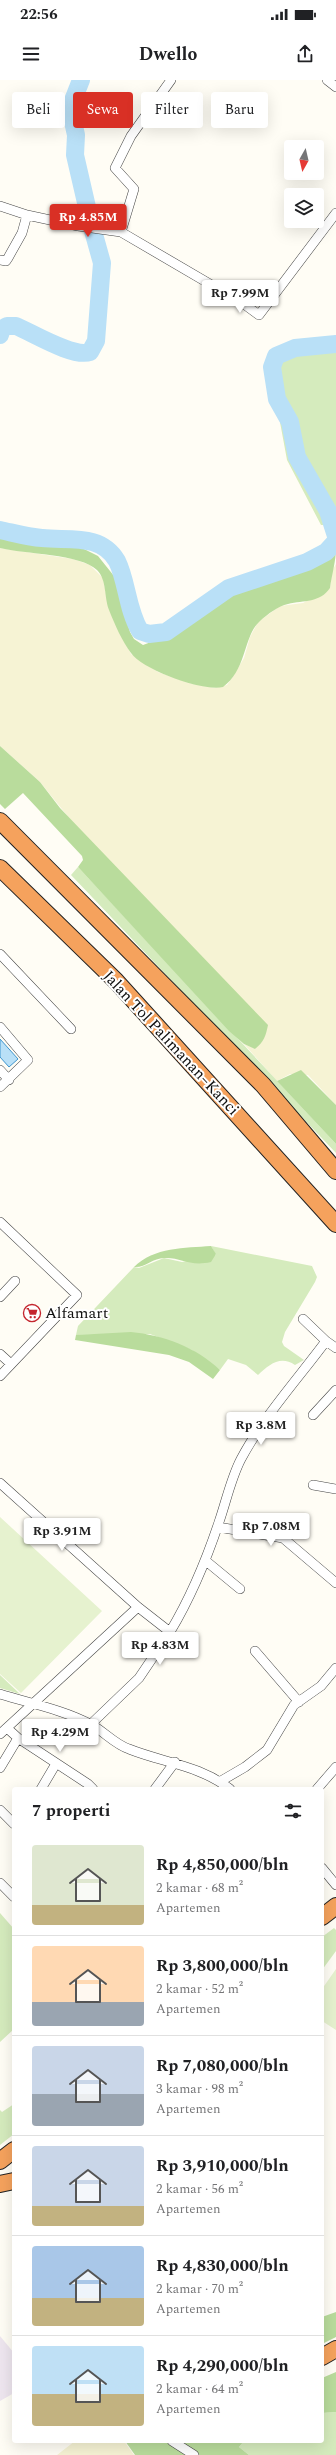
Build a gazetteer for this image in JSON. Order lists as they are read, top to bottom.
{
  "streets": {
    "highway": ["Jalan Tol Palimanan–Kanci"]
  },
  "places": {
    "supermarket": ["Alfamart"]
  },
  "north": "bottom",
  "page": {
    "status": "22:56",
    "header": "Dwello",
    "chip": [
      "Beli",
      "Sewa",
      "Filter",
      "Baru"
    ],
    "price": [
      "Rp 4.85M",
      "Rp 7.99M",
      "Rp 3.8M",
      "Rp 7.08M",
      "Rp 3.91M",
      "Rp 4.83M",
      "Rp 4.29M"
    ],
    "heading": "7 properti",
    "list": [
      {
        "name": "Rp 4,850,000/bln",
        "note": "2 kamar · 68 m² · Apartemen"
      },
      {
        "name": "Rp 3,800,000/bln",
        "note": "2 kamar · 52 m² · Apartemen"
      },
      {
        "name": "Rp 7,080,000/bln",
        "note": "3 kamar · 98 m² · Apartemen"
      },
      {
        "name": "Rp 3,910,000/bln",
        "note": "2 kamar · 56 m² · Apartemen"
      },
      {
        "name": "Rp 4,830,000/bln",
        "note": "2 kamar · 70 m² · Apartemen"
      },
      {
        "name": "Rp 4,290,000/bln",
        "note": "2 kamar · 64 m² · Apartemen"
      }
    ]
  }
}
